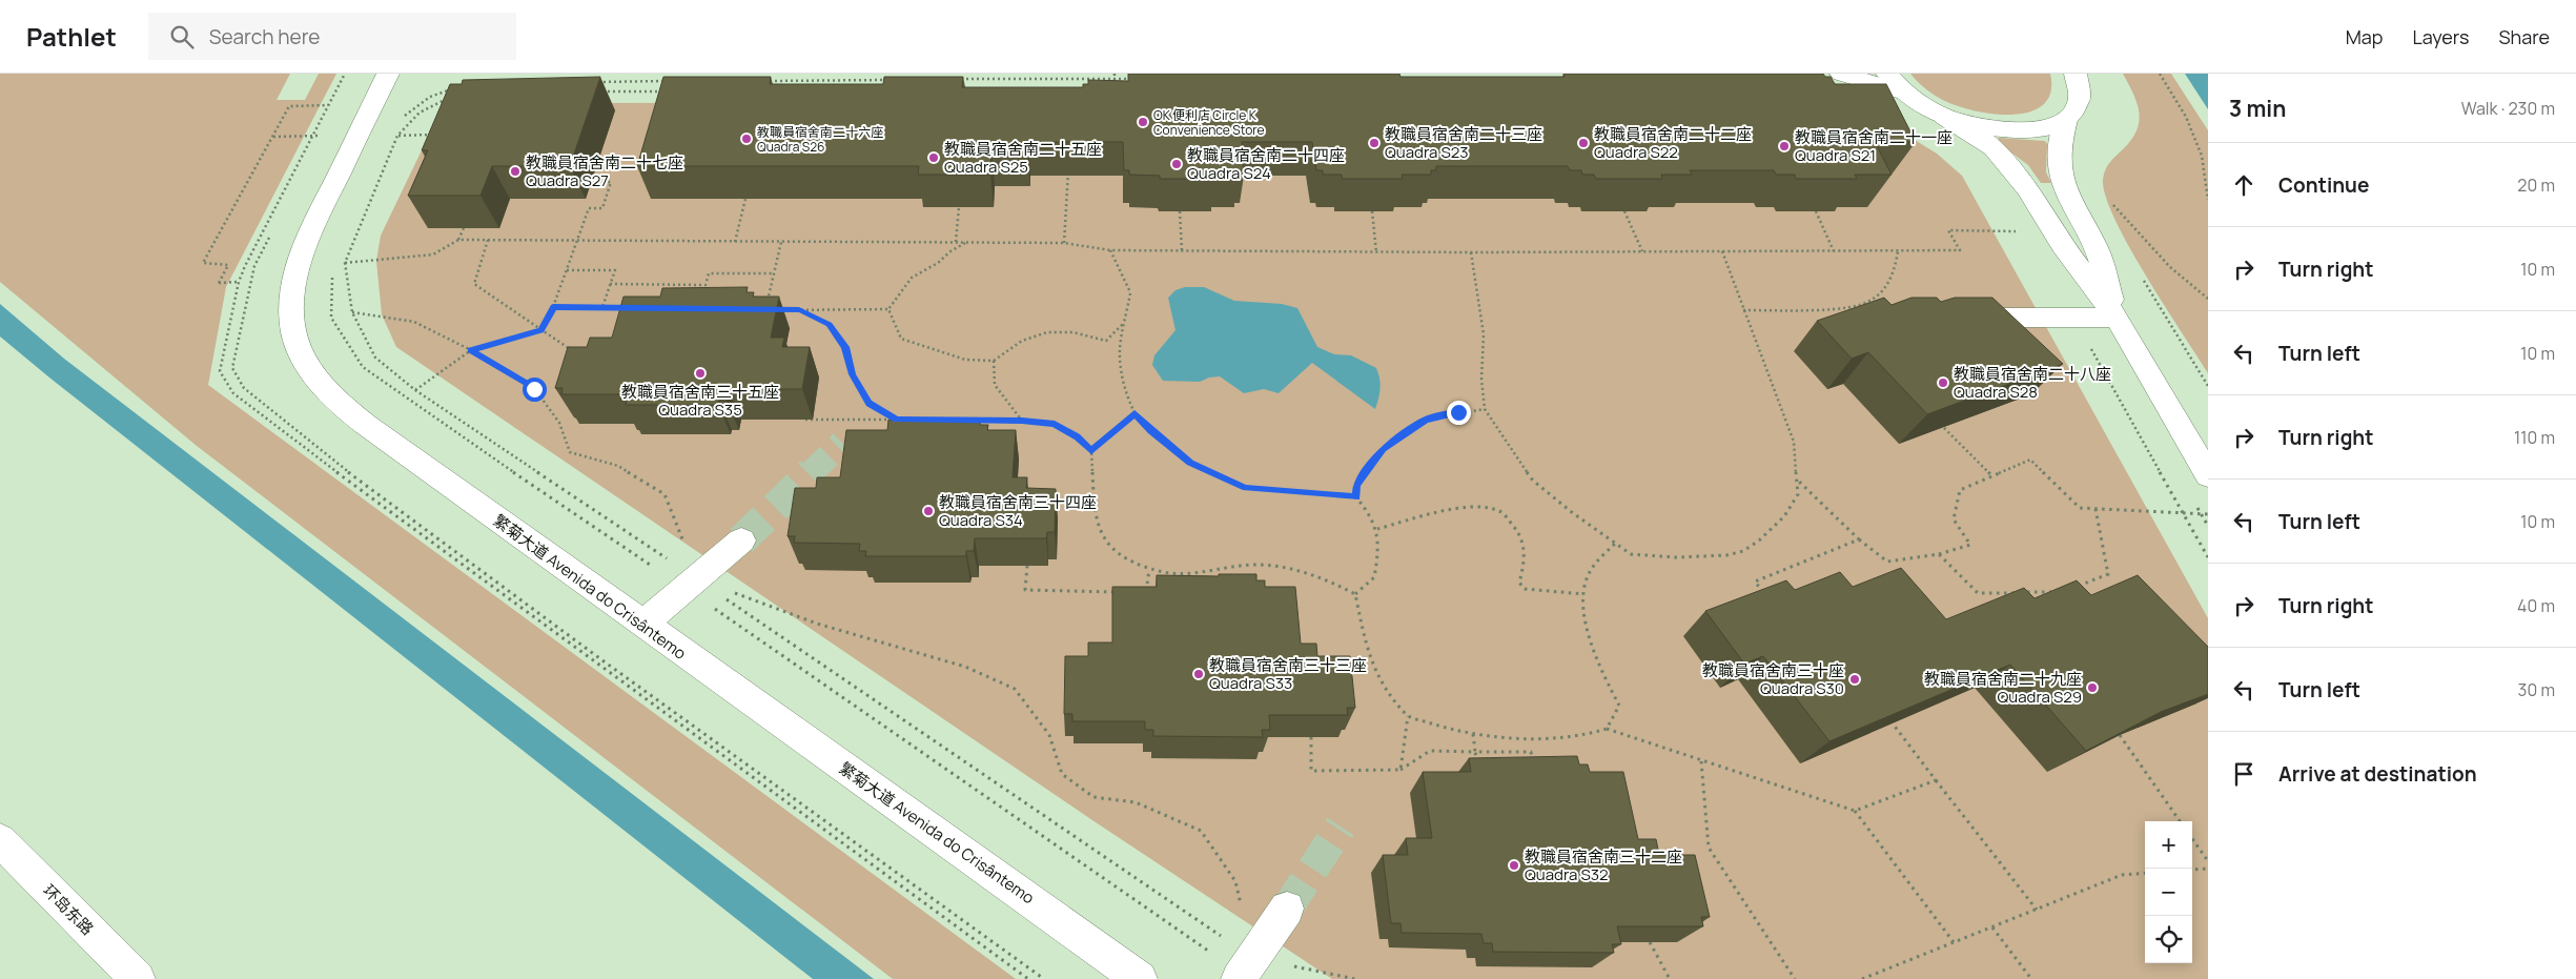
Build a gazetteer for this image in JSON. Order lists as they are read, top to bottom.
{
  "streets": {
    "street": ["繁菊大道 Avenida do Crisântemo", "环岛东路"]
  },
  "places": [
    "OK 便利店 Circle K Convenience Store",
    "教職員宿舍南二十六座 Quadra S26",
    "教職員宿舍南二十三座 Quadra S23",
    "教職員宿舍南二十二座 Quadra S22",
    "教職員宿舍南二十一座 Quadra S21",
    "教職員宿舍南二十五座 Quadra S25",
    "教職員宿舍南二十四座 Quadra S24",
    "教職員宿舍南二十七座 Quadra S27",
    "教職員宿舍南三十五座 Quadra S35",
    "教職員宿舍南二十八座 Quadra S28",
    "教職員宿舍南三十四座 Quadra S34",
    "教職員宿舍南三十三座 Quadra S33",
    "教職員宿舍南三十座 Quadra S30",
    "教職員宿舍南二十九座 Quadra S29",
    "教職員宿舍南三十二座 Quadra S32"
  ],
  "page": {
    "header": "Pathlet",
    "search": "Search here",
    "nav": ["Map", "Layers", "Share"],
    "heading": ["3 min", "Walk · 230 m"],
    "list": [
      ["Continue", "20 m"],
      ["Turn right", "10 m"],
      ["Turn left", "10 m"],
      ["Turn right", "110 m"],
      ["Turn left", "10 m"],
      ["Turn right", "40 m"],
      ["Turn left", "30 m"],
      "Arrive at destination"
    ],
    "map_buttons": ["+", "−"]
  }
}
